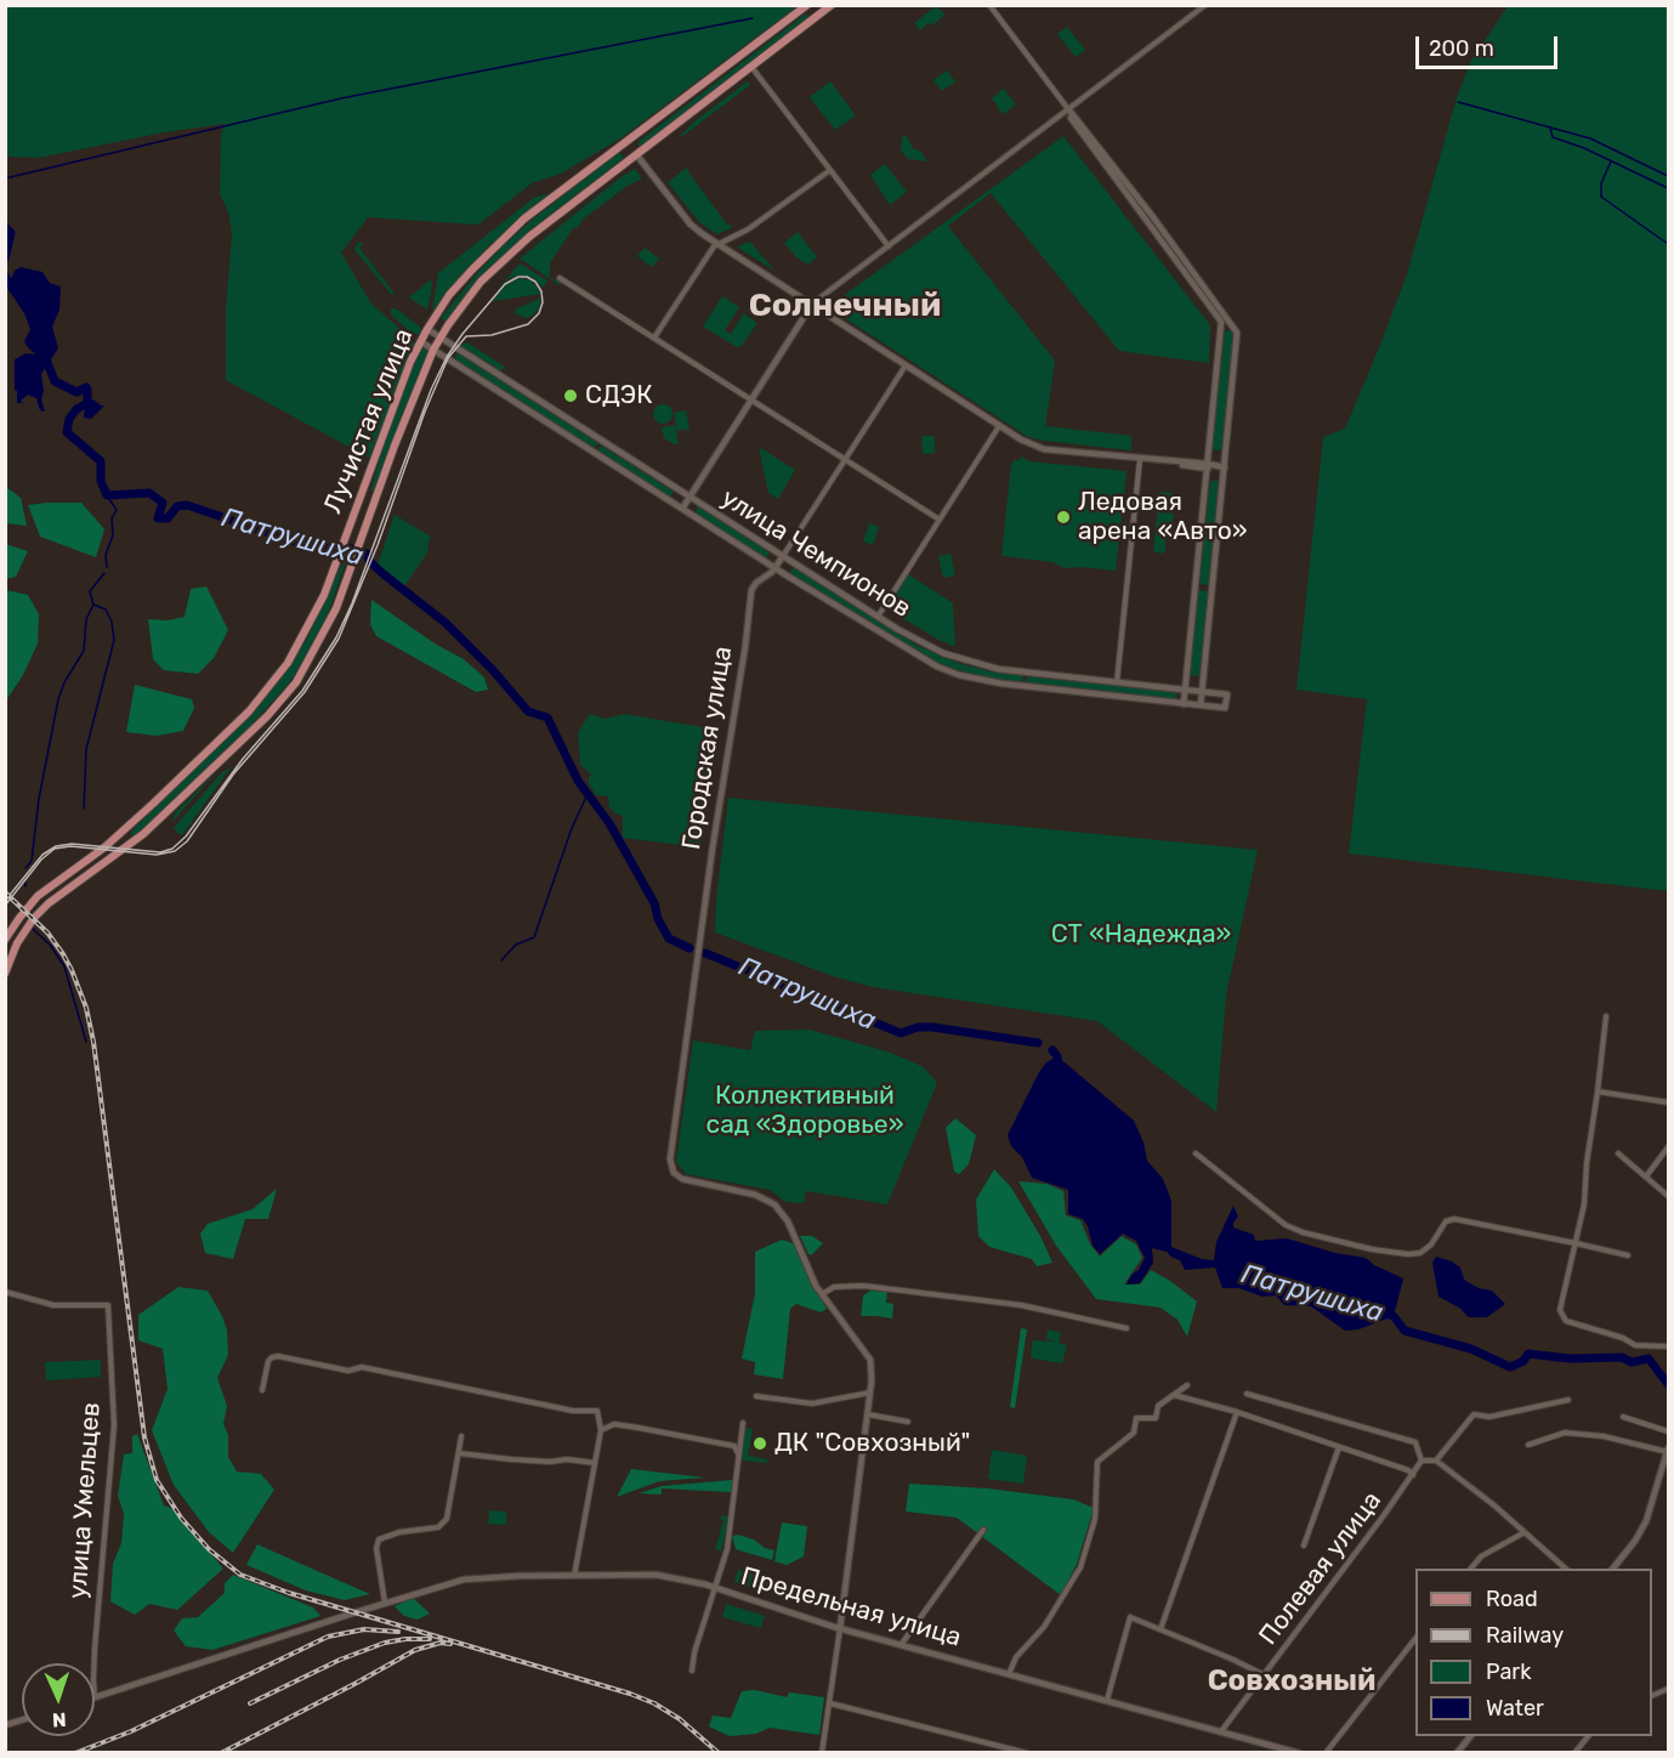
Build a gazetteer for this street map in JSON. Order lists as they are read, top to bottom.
{
  "streets": {
    "main road": ["Лучистая улица"],
    "street": [
      "улица Чемпионов",
      "Городская улица",
      "улица Умельцев",
      "Полевая улица",
      "Предельная улица"
    ]
  },
  "crossings": [
    ["Лучистая улица", "улица Чемпионов"],
    ["улица Чемпионов", "Городская улица"],
    ["Полевая улица", "Предельная улица"]
  ],
  "districts": ["Солнечный", "Совхозный"],
  "water": ["Патрушиха"],
  "parks": ["СТ «Надежда»", "Коллективный сад «Здоровье»"],
  "places": ["СДЭК", "Ледовая арена «Авто»", "ДК \"Совхозный\""],
  "legend": [
    "Road",
    "Railway",
    "Park",
    "Water"
  ],
  "scale_bar": "200 m",
  "north": "bottom"
}
